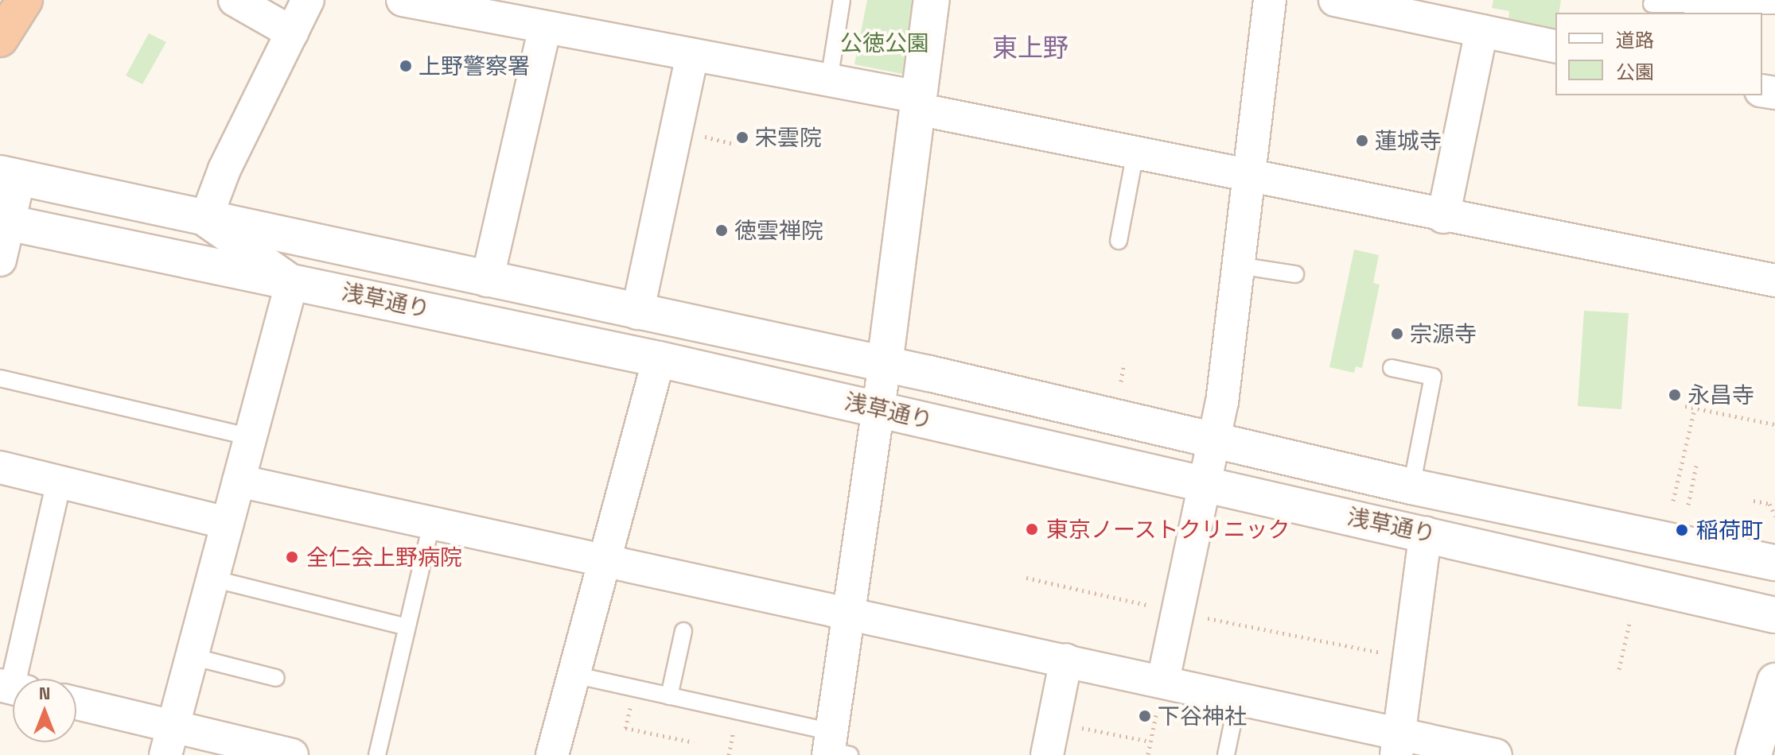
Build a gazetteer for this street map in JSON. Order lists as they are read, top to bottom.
{
  "streets": {
    "main road": ["浅草通り"]
  },
  "districts": ["東上野"],
  "parks": ["公徳公園"],
  "places": [
    "上野警察署",
    "宋雲院",
    "蓮城寺",
    "徳雲禅院",
    "宗源寺",
    "永昌寺",
    "東京ノーストクリニック",
    "稲荷町",
    "全仁会上野病院",
    "下谷神社"
  ],
  "legend": ["道路", "公園"],
  "north": "top"
}
